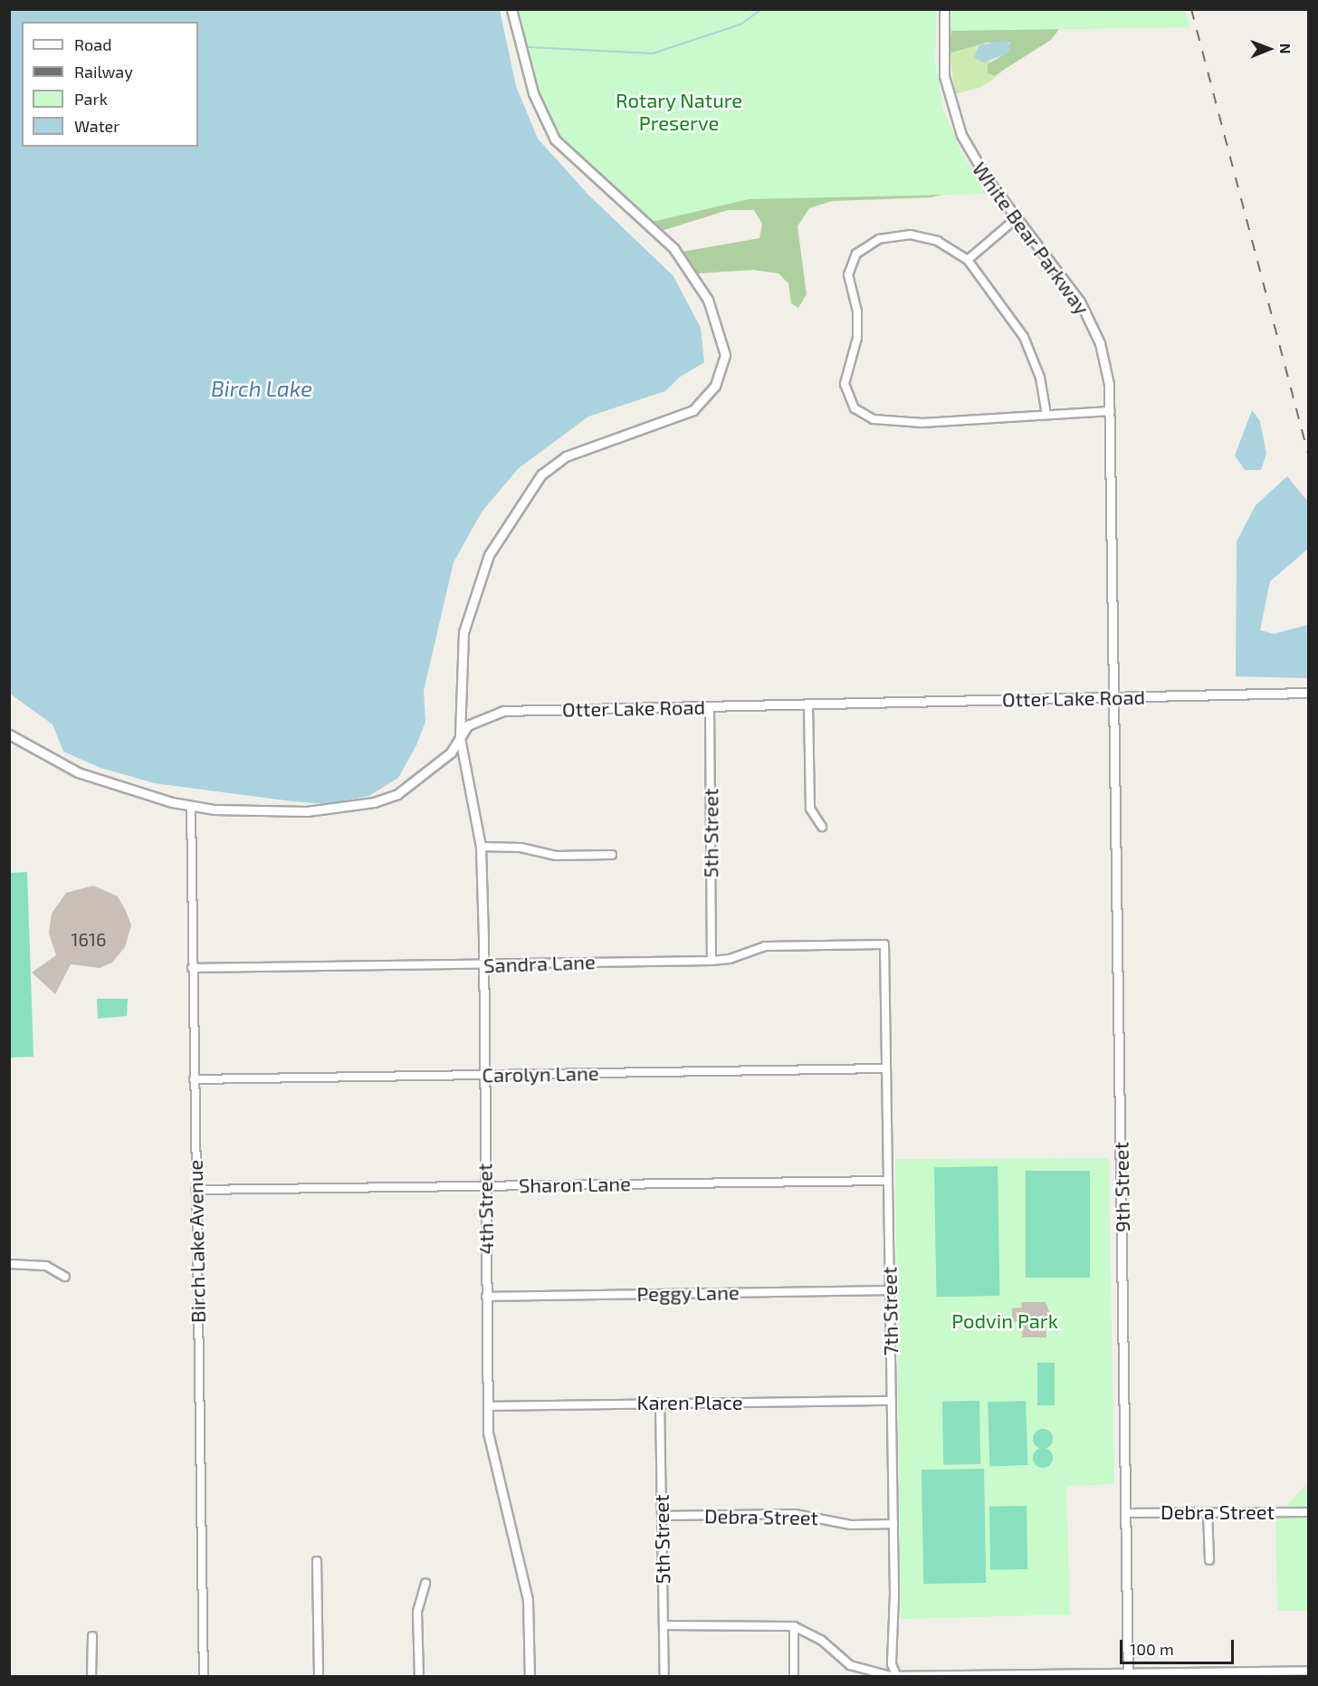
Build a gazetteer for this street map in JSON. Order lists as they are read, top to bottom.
{
  "streets": {
    "street": [
      "White Bear Parkway",
      "Otter Lake Road",
      "5th Street",
      "Sandra Lane",
      "Carolyn Lane",
      "Sharon Lane",
      "9th Street",
      "4th Street",
      "Birch Lake Avenue",
      "Peggy Lane",
      "7th Street",
      "Karen Place",
      "Debra Street"
    ]
  },
  "crossings": [
    ["White Bear Parkway", "Otter Lake Road"],
    ["White Bear Parkway", "9th Street"],
    ["Otter Lake Road", "5th Street"],
    ["Otter Lake Road", "9th Street"],
    ["Otter Lake Road", "4th Street"],
    ["Otter Lake Road", "Birch Lake Avenue"],
    ["5th Street", "Sandra Lane"],
    ["5th Street", "Karen Place"],
    ["5th Street", "Debra Street"],
    ["Sandra Lane", "4th Street"],
    ["Sandra Lane", "Birch Lake Avenue"],
    ["Sandra Lane", "7th Street"],
    ["Carolyn Lane", "4th Street"],
    ["Carolyn Lane", "Birch Lake Avenue"],
    ["Carolyn Lane", "7th Street"],
    ["Sharon Lane", "4th Street"],
    ["Sharon Lane", "Birch Lake Avenue"],
    ["Sharon Lane", "7th Street"],
    ["9th Street", "Debra Street"],
    ["4th Street", "Peggy Lane"],
    ["4th Street", "Karen Place"],
    ["Peggy Lane", "7th Street"],
    ["7th Street", "Karen Place"],
    ["7th Street", "Debra Street"]
  ],
  "water": ["Birch Lake"],
  "parks": ["Rotary Nature Preserve", "Podvin Park"],
  "house_numbers": ["1616"],
  "legend": [
    "Road",
    "Railway",
    "Park",
    "Water"
  ],
  "scale_bar": "100 m",
  "north": "right"
}
